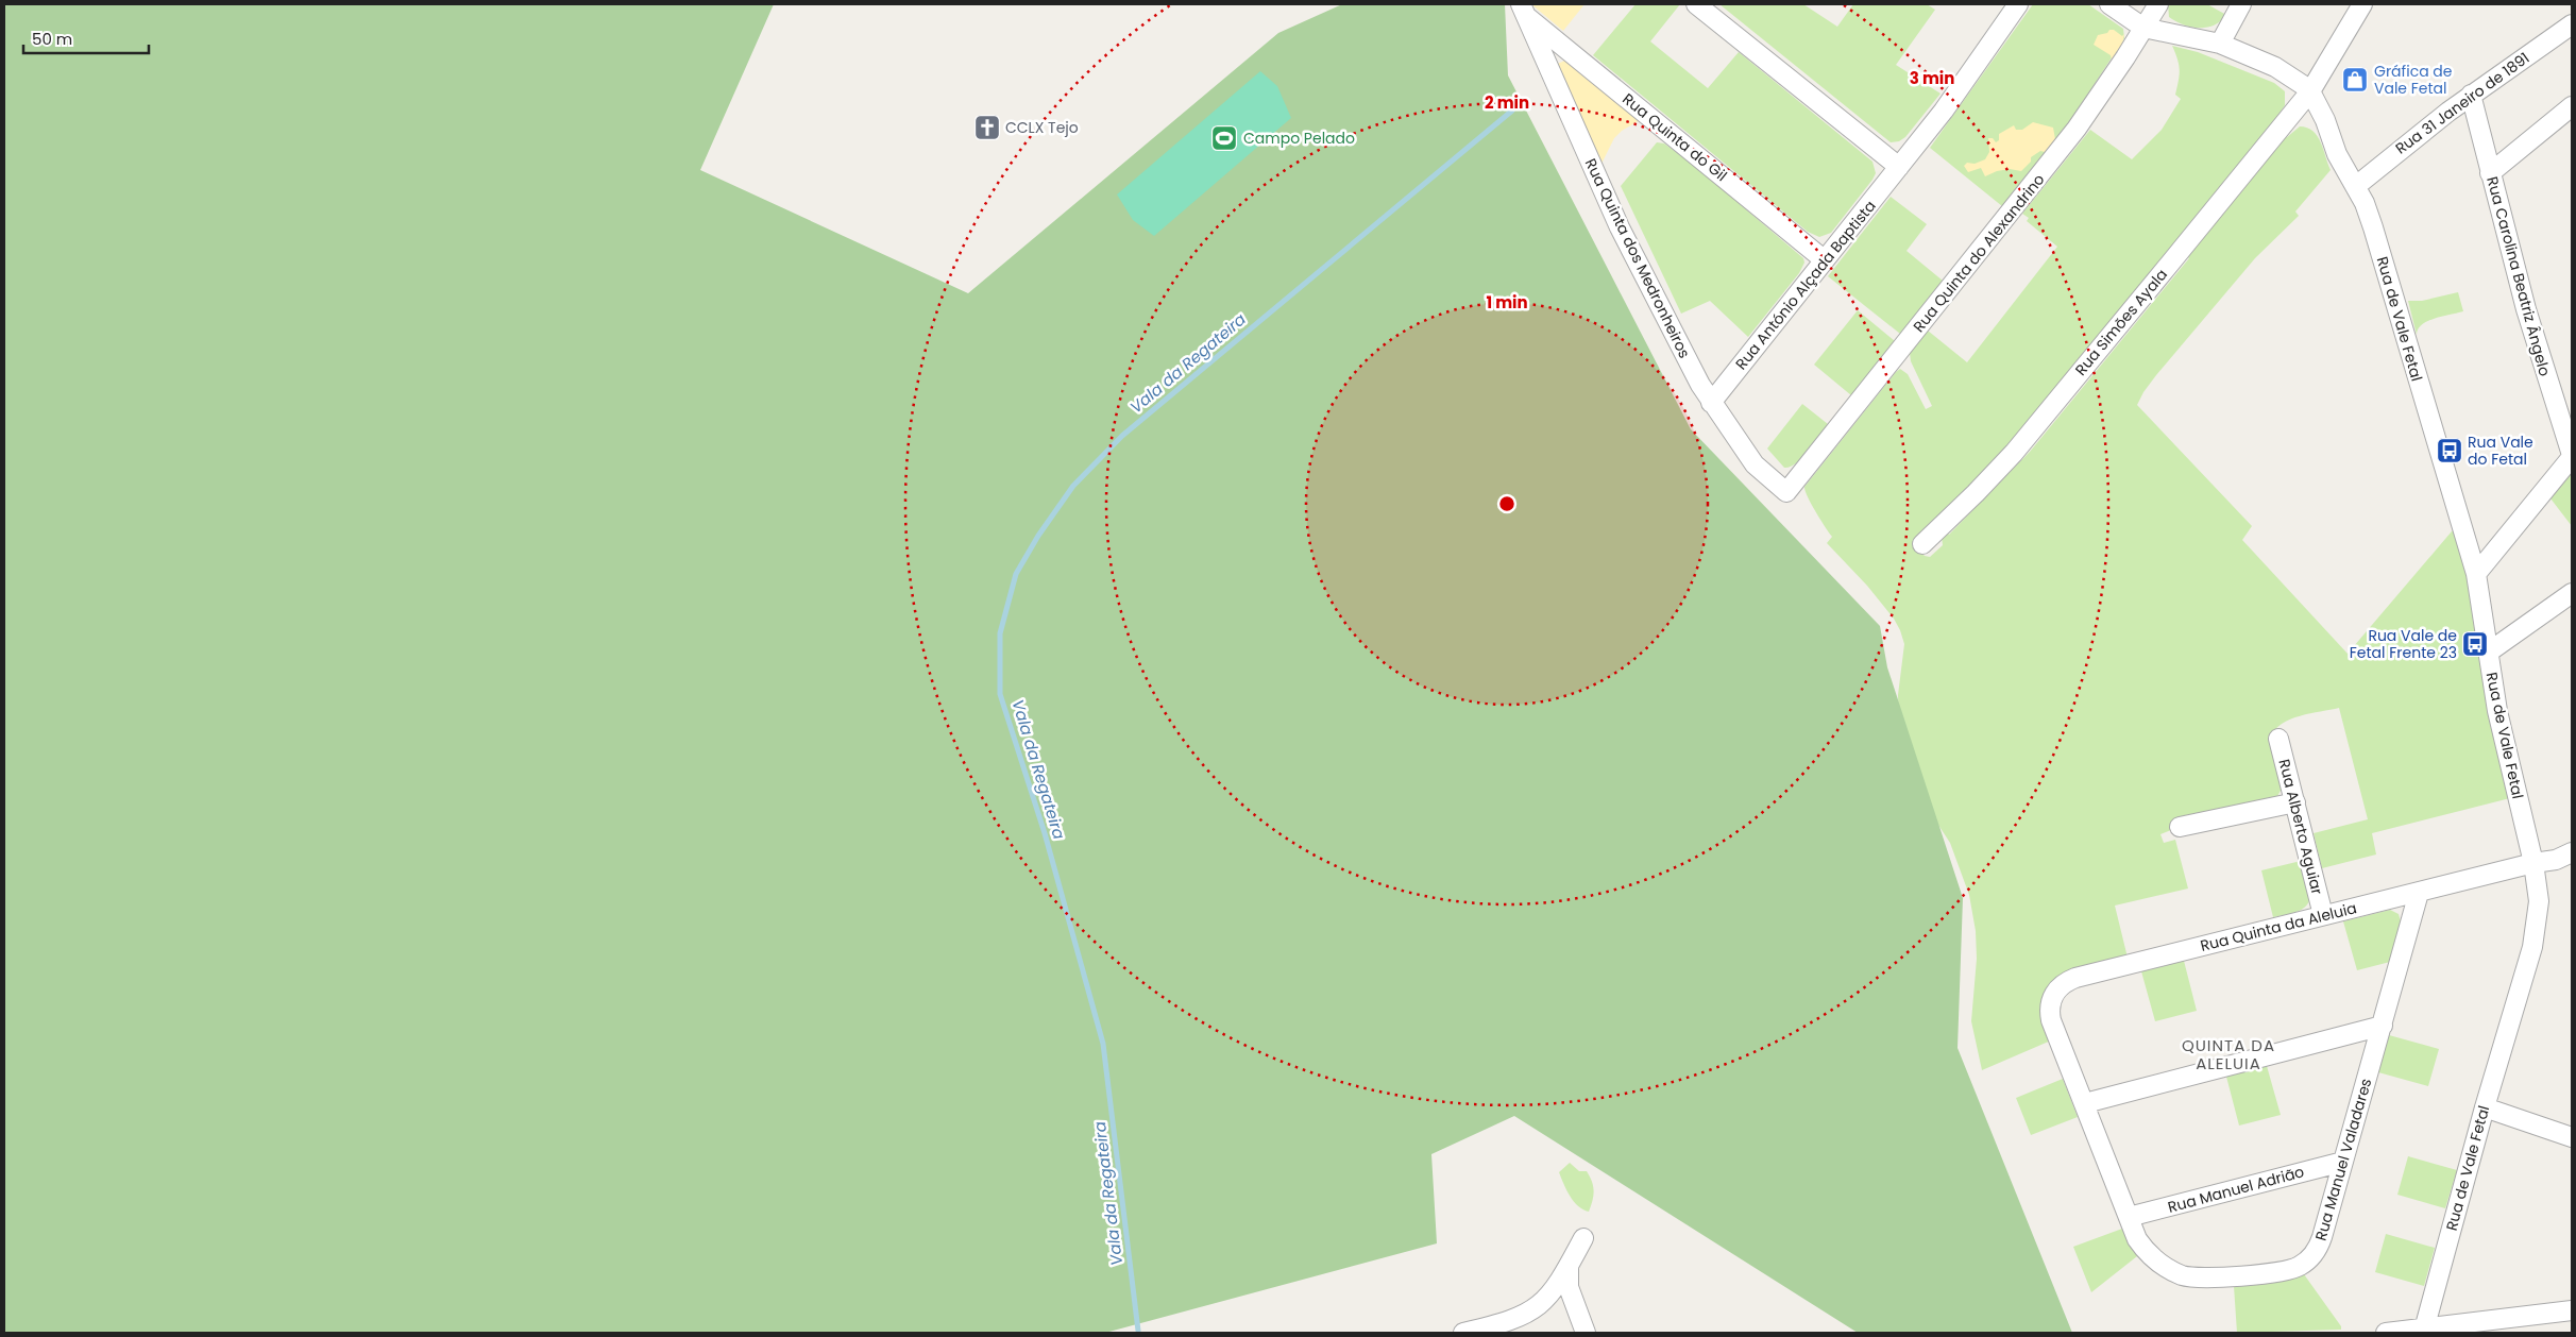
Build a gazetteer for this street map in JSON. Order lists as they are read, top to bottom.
{
  "streets": {
    "street": [
      "Rua 31 Janeiro de 1891",
      "Rua Quinta do Gil",
      "Rua Quinta do Alexandrino",
      "Rua Quinta dos Medronheiros",
      "Rua Carolina Beatriz Ângelo",
      "Rua António Alçada Baptista",
      "Rua de Vale Fetal",
      "Rua Simões Ayala",
      "Rua Alberto Aguiar",
      "Rua Quinta da Aleluia",
      "Rua Manuel Valadares",
      "Rua Manuel Adrião"
    ]
  },
  "crossings": [
    ["Rua 31 Janeiro de 1891", "Rua Carolina Beatriz Ângelo"],
    ["Rua 31 Janeiro de 1891", "Rua de Vale Fetal"],
    ["Rua Quinta do Gil", "Rua Quinta dos Medronheiros"],
    ["Rua Quinta do Gil", "Rua António Alçada Baptista"],
    ["Rua Quinta do Alexandrino", "Rua Quinta dos Medronheiros"],
    ["Rua Quinta dos Medronheiros", "Rua António Alçada Baptista"],
    ["Rua de Vale Fetal", "Rua Simões Ayala"],
    ["Rua de Vale Fetal", "Rua Quinta da Aleluia"],
    ["Rua Alberto Aguiar", "Rua Quinta da Aleluia"],
    ["Rua Quinta da Aleluia", "Rua Manuel Valadares"],
    ["Rua Manuel Valadares", "Rua Manuel Adrião"]
  ],
  "districts": ["QUINTA DA ALELUIA"],
  "water": ["Vala da Regateira"],
  "places": {
    "shop": ["Gráfica de Vale Fetal"],
    "church": ["CCLX Tejo"],
    "sports": ["Campo Pelado"],
    "bus stop": ["Rua Vale do Fetal", "Rua Vale de Fetal Frente 23"]
  },
  "scale_bar": "50 m",
  "rings": ["3 min", "2 min", "1 min"]
}
